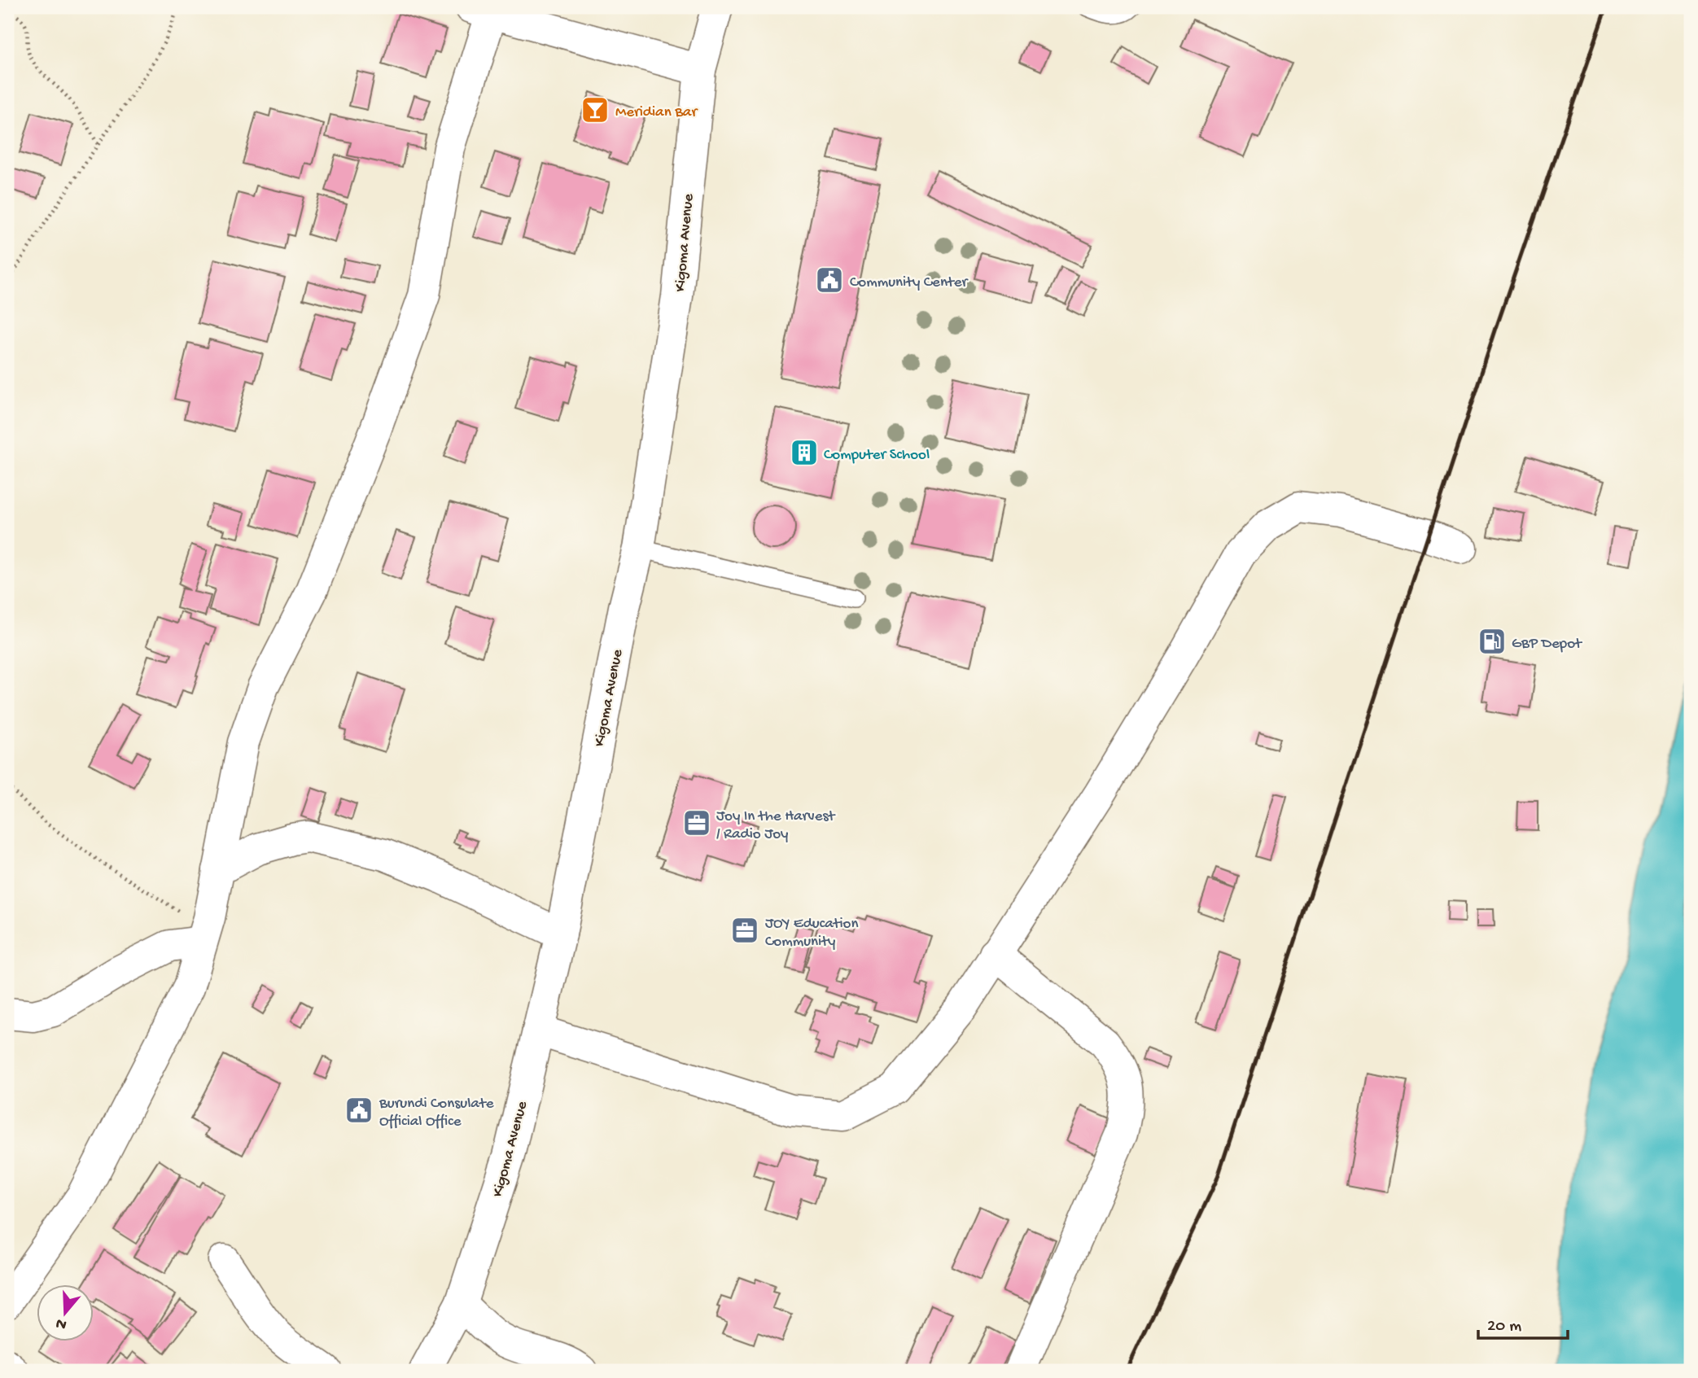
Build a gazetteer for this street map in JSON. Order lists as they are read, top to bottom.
{
  "streets": {
    "street": ["Kigoma Avenue"]
  },
  "places": {
    "bar": ["Meridian Bar"],
    "public building": ["Community Center", "Burundi Consulate Official Office"],
    "building": ["Computer School"],
    "fuel station": ["GBP Depot"],
    "office": ["Joy In the Harvest / Radio Joy", "JOY Education Community"]
  },
  "scale_bar": "20 m",
  "north": "bottom"
}
